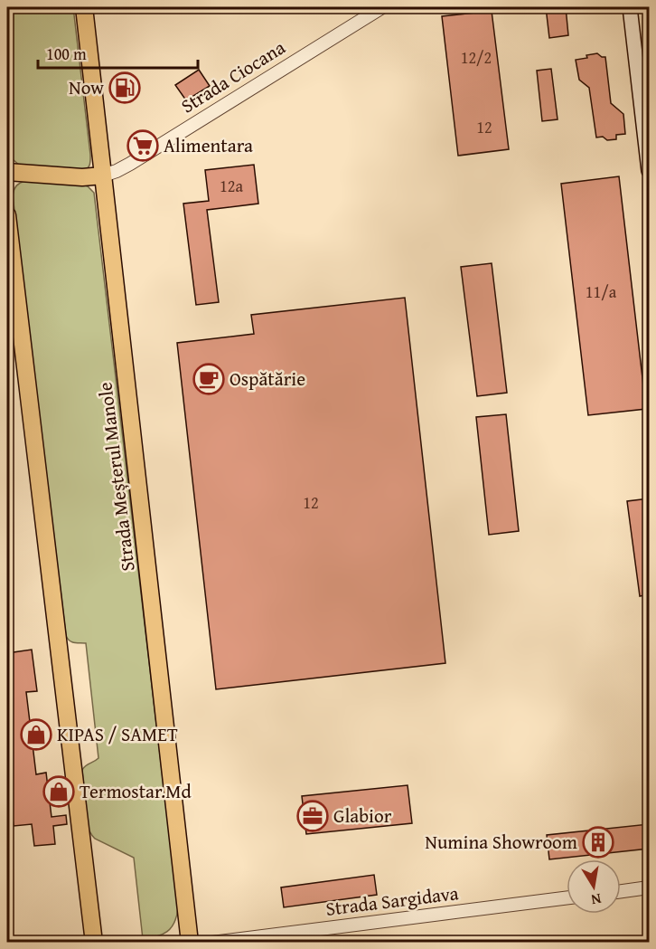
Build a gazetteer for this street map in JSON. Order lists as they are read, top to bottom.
{
  "streets": {
    "main road": ["Strada Meșterul Manole"],
    "street": ["Strada Ciocana", "Strada Sargidava"]
  },
  "crossings": [
    ["Strada Ciocana", "Strada Meșterul Manole"]
  ],
  "places": {
    "fuel station": ["Now"],
    "supermarket": ["Alimentara"],
    "cafe": ["Ospătărie"],
    "shop": ["KIPAS / SAMET", "Termostar.Md"],
    "office": ["Glabior"],
    "building": ["Numina Showroom"]
  },
  "house_numbers": [
    "12/2",
    "12",
    "12a",
    "11/a",
    "12"
  ],
  "scale_bar": "100 m",
  "north": "bottom"
}
